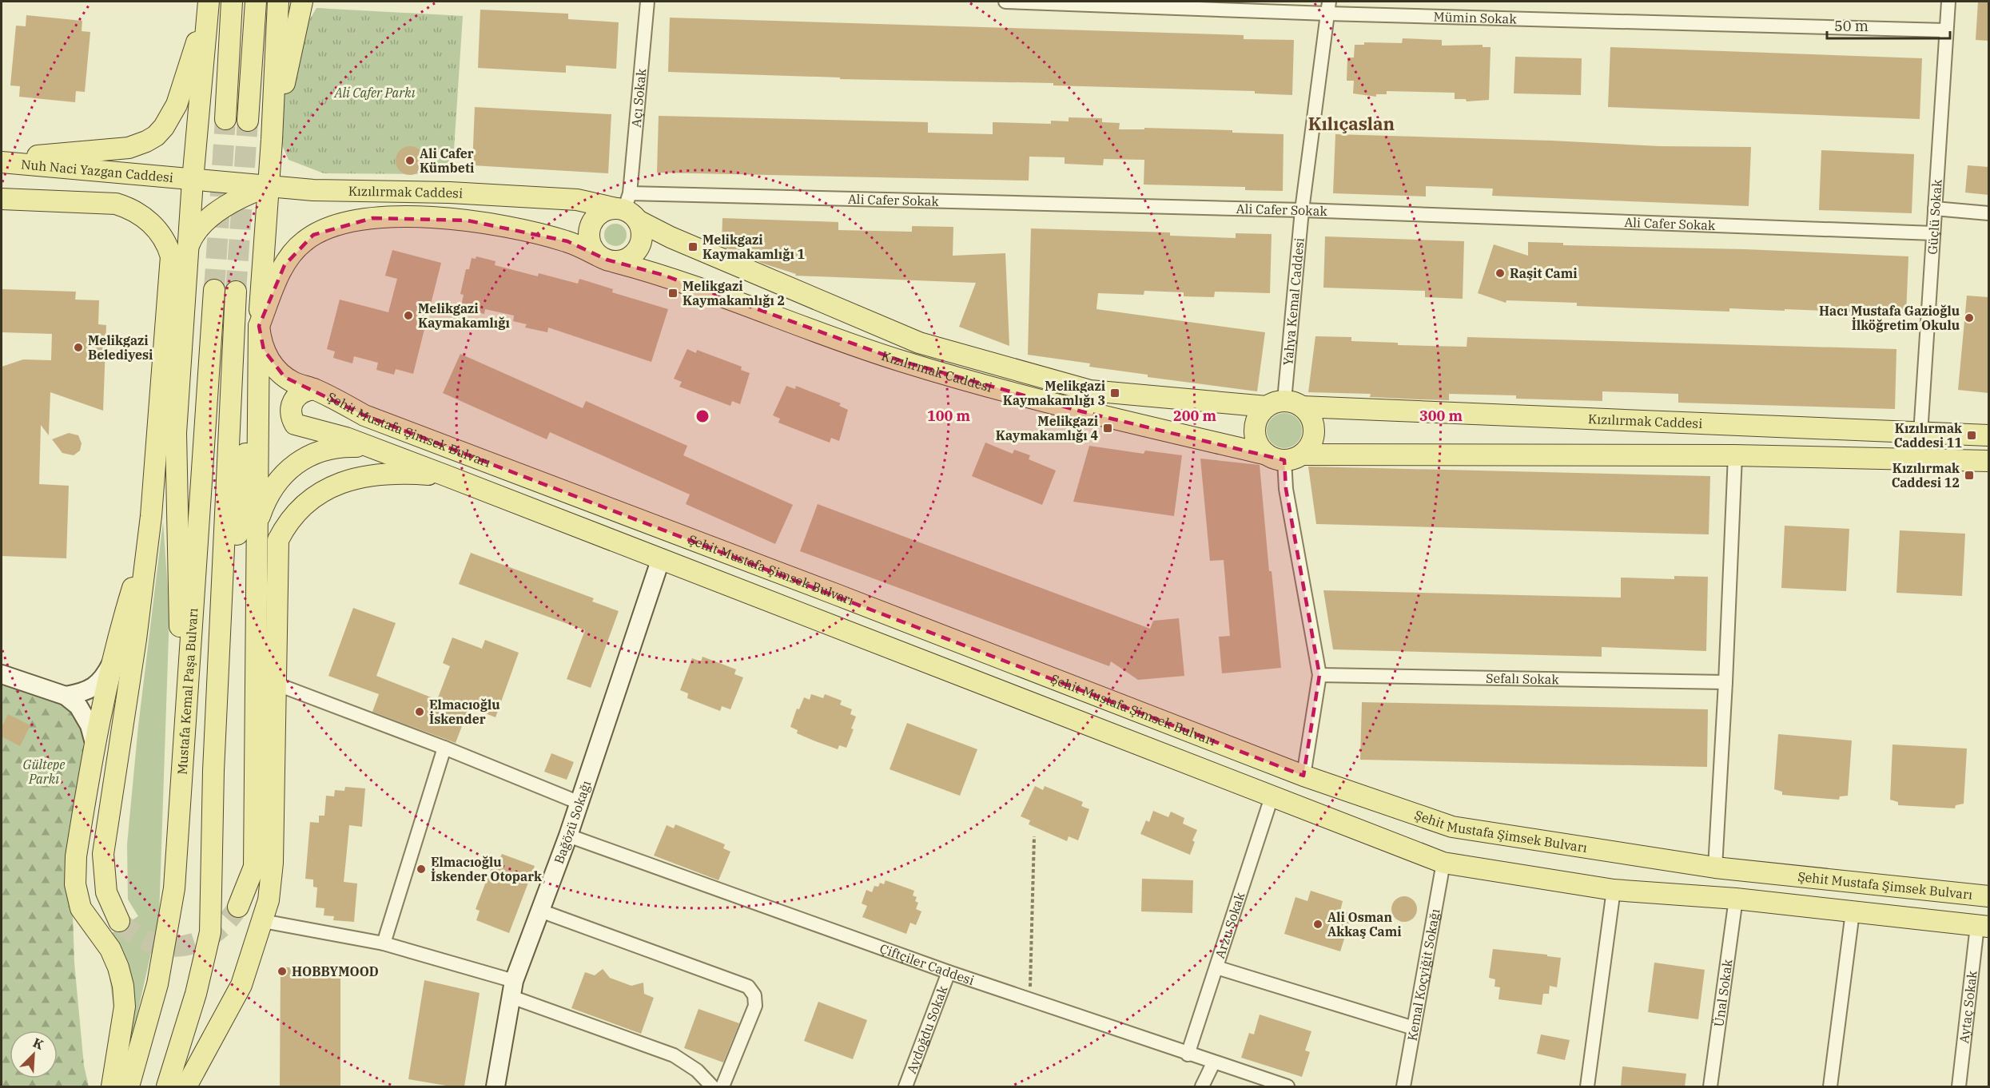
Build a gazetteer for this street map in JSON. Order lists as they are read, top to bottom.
{
  "streets": {
    "main road": [
      "Nuh Naci Yazgan Caddesi",
      "Kızılırmak Caddesi",
      "Şehit Mustafa Şimsek Bulvarı",
      "Mustafa Kemal Paşa Bulvarı"
    ],
    "street": [
      "Mümin Sokak",
      "Açı Sokak",
      "Ali Cafer Sokak",
      "Güçlü Sokak",
      "Yahya Kemal Caddesi",
      "Sefalı Sokak",
      "Bağözü Sokağı",
      "Arzu Sokak",
      "Çiftçiler Caddesi",
      "Kemal Koçyiğit Sokağı",
      "Ünal Sokak",
      "Aytaç Sokak",
      "Aydoğdu Sokak"
    ]
  },
  "crossings": [
    ["Mümin Sokak", "Güçlü Sokak"],
    ["Mümin Sokak", "Yahya Kemal Caddesi"],
    ["Açı Sokak", "Kızılırmak Caddesi"],
    ["Açı Sokak", "Ali Cafer Sokak"],
    ["Nuh Naci Yazgan Caddesi", "Kızılırmak Caddesi"],
    ["Kızılırmak Caddesi", "Ali Cafer Sokak"],
    ["Kızılırmak Caddesi", "Güçlü Sokak"],
    ["Kızılırmak Caddesi", "Yahya Kemal Caddesi"],
    ["Kızılırmak Caddesi", "Şehit Mustafa Şimsek Bulvarı"],
    ["Ali Cafer Sokak", "Güçlü Sokak"],
    ["Ali Cafer Sokak", "Yahya Kemal Caddesi"],
    ["Bağözü Sokağı", "Çiftçiler Caddesi"],
    ["Arzu Sokak", "Çiftçiler Caddesi"],
    ["Çiftçiler Caddesi", "Aydoğdu Sokak"]
  ],
  "districts": ["Kılıçaslan"],
  "parks": ["Ali Cafer Parkı", "Gültepe Parkı"],
  "places": {
    "other": [
      "Ali Cafer Kümbeti",
      "Raşit Cami",
      "Melikgazi Kaymakamlığı",
      "Hacı Mustafa Gazioğlu İlköğretim Okulu",
      "Melikgazi Belediyesi",
      "Elmacıoğlu İskender",
      "Elmacıoğlu İskender Otopark",
      "Ali Osman Akkaş Cami",
      "HOBBYMOOD"
    ],
    "transit": [
      "Melikgazi Kaymakamlığı 1",
      "Melikgazi Kaymakamlığı 2",
      "Melikgazi Kaymakamlığı 3",
      "Melikgazi Kaymakamlığı 4",
      "Kızılırmak Caddesi 11",
      "Kızılırmak Caddesi 12"
    ]
  },
  "scale_bar": "50 m",
  "north": "top right",
  "rings": ["100 m", "200 m", "300 m"]
}
